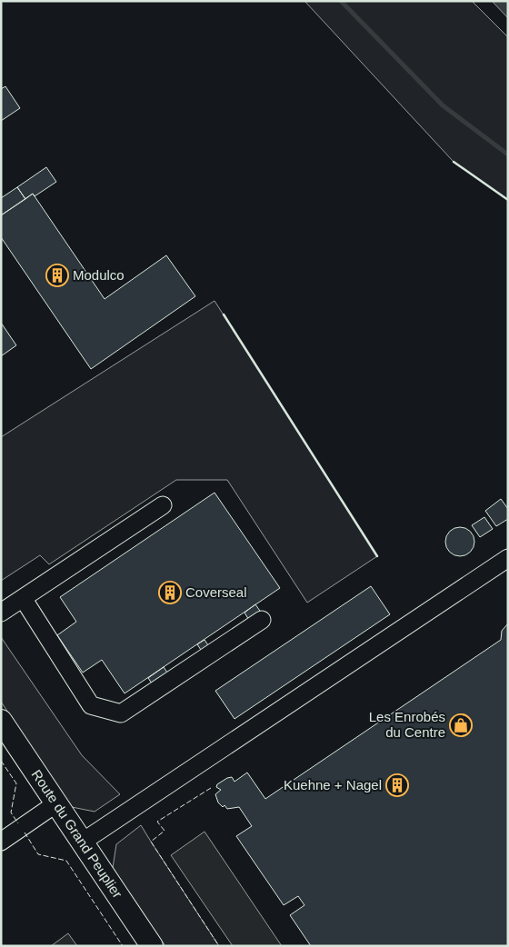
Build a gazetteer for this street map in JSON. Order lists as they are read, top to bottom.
{
  "streets": {
    "main road": ["Route du Grand Peuplier"]
  },
  "places": {
    "building": ["Modulco", "Coverseal", "Kuehne + Nagel"],
    "shop": ["Les Enrobés du Centre"]
  }
}
